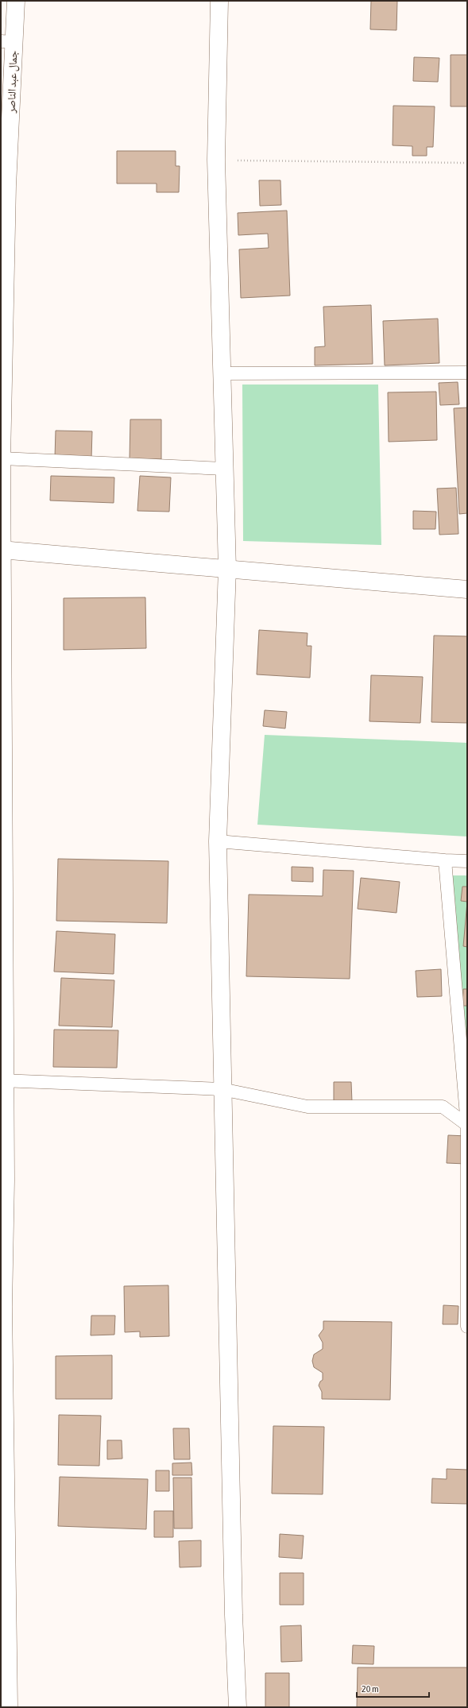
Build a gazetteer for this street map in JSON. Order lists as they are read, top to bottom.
{
  "streets": {
    "street": ["جمال عبد الناصر"]
  },
  "scale_bar": "20 m"
}
